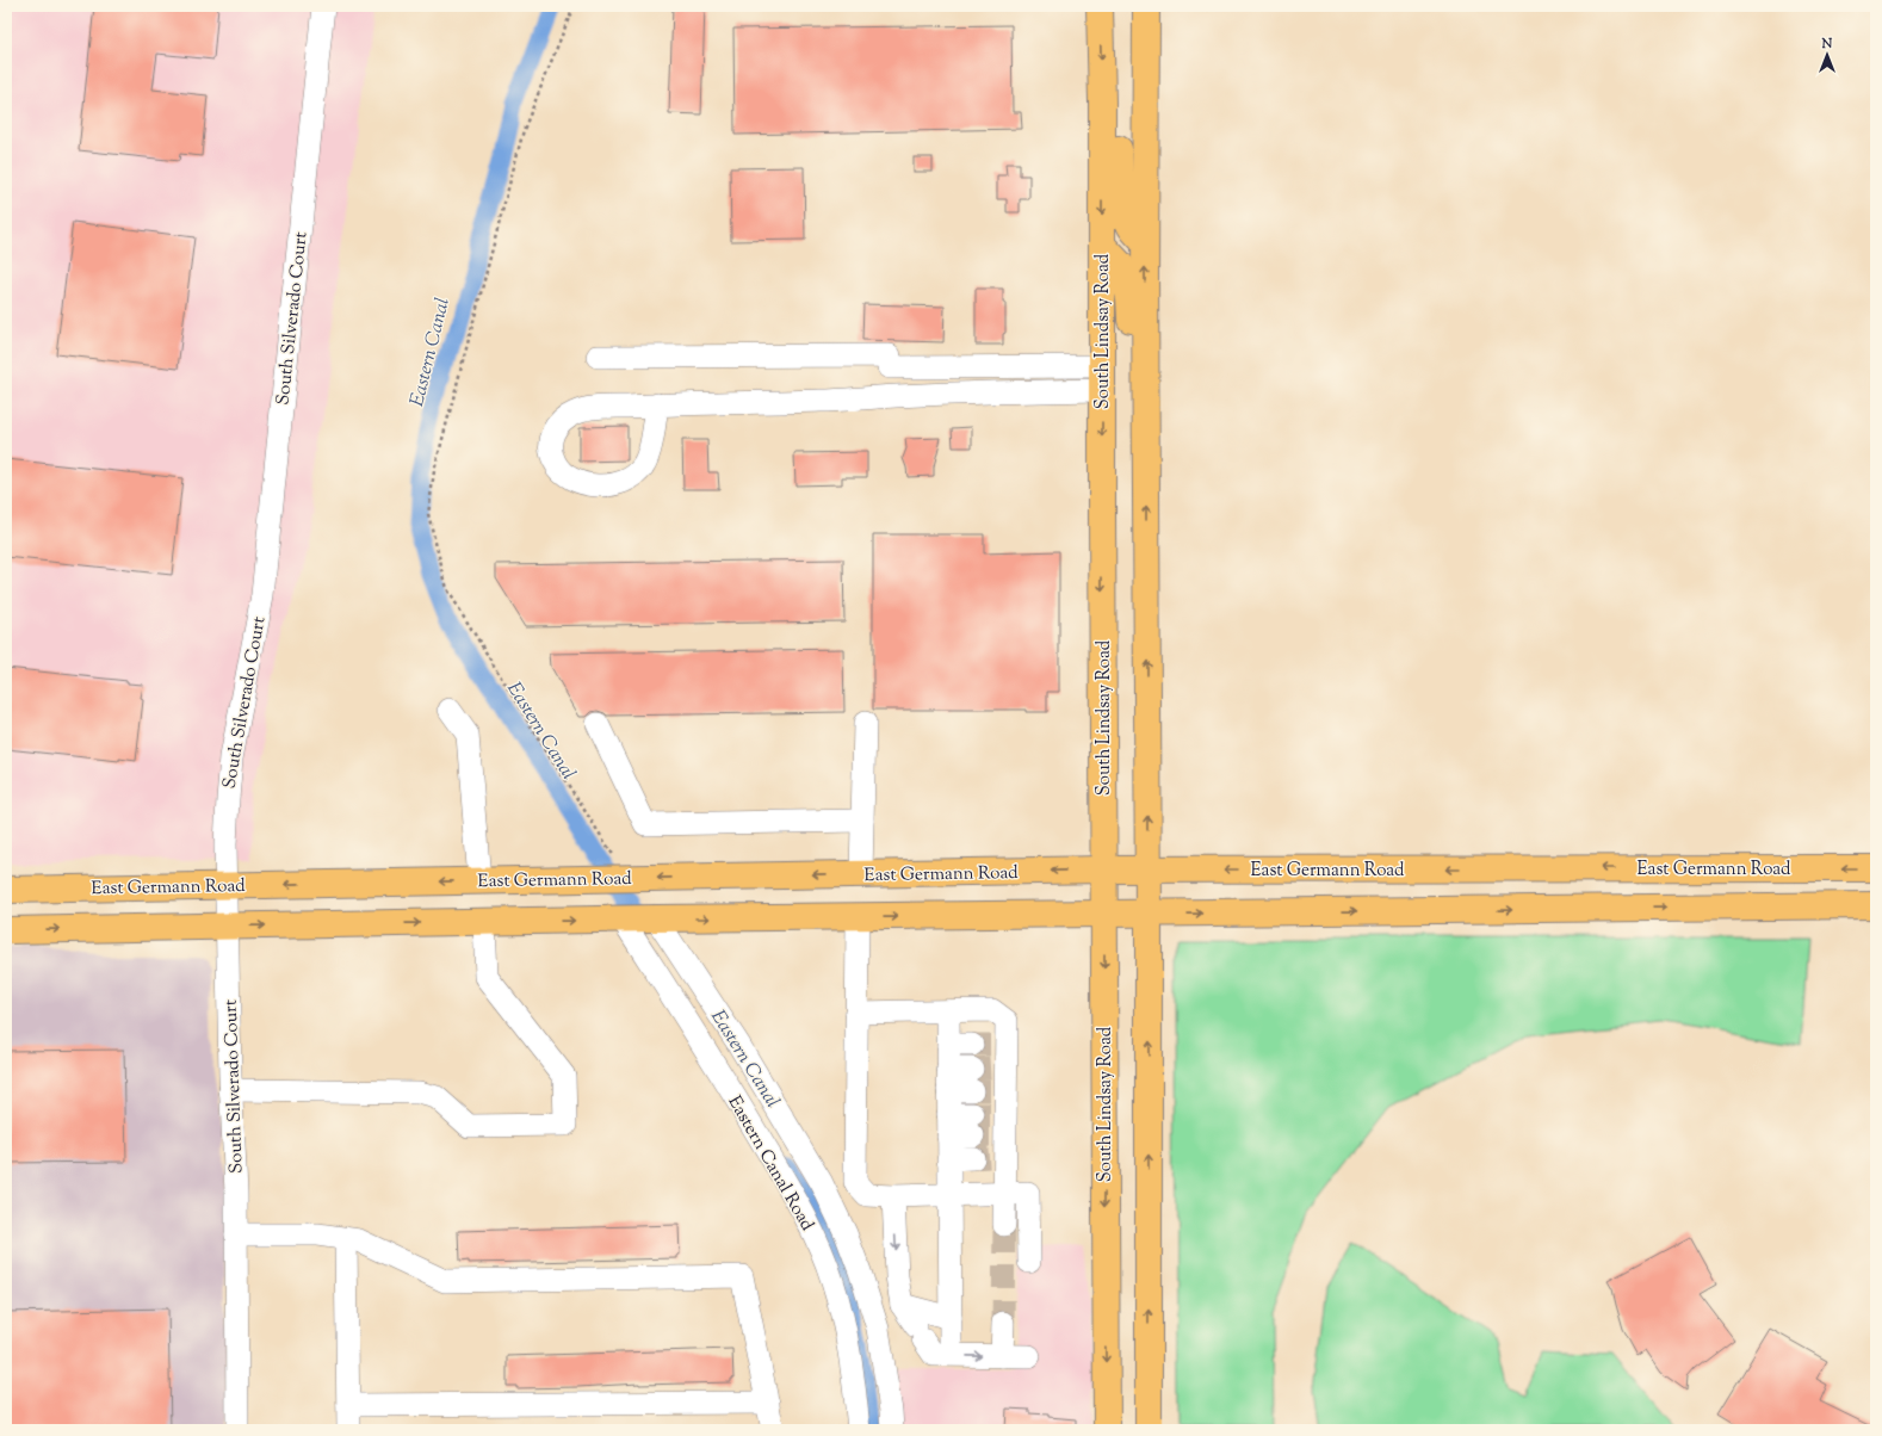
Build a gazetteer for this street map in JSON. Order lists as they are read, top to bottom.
{
  "streets": {
    "main road": ["South Lindsay Road", "East Germann Road"],
    "street": ["South Silverado Court", "Eastern Canal Road"]
  },
  "crossings": [
    ["South Silverado Court", "East Germann Road"],
    ["South Lindsay Road", "East Germann Road"],
    ["East Germann Road", "Eastern Canal Road"]
  ],
  "water": ["Eastern Canal"],
  "north": "top"
}
